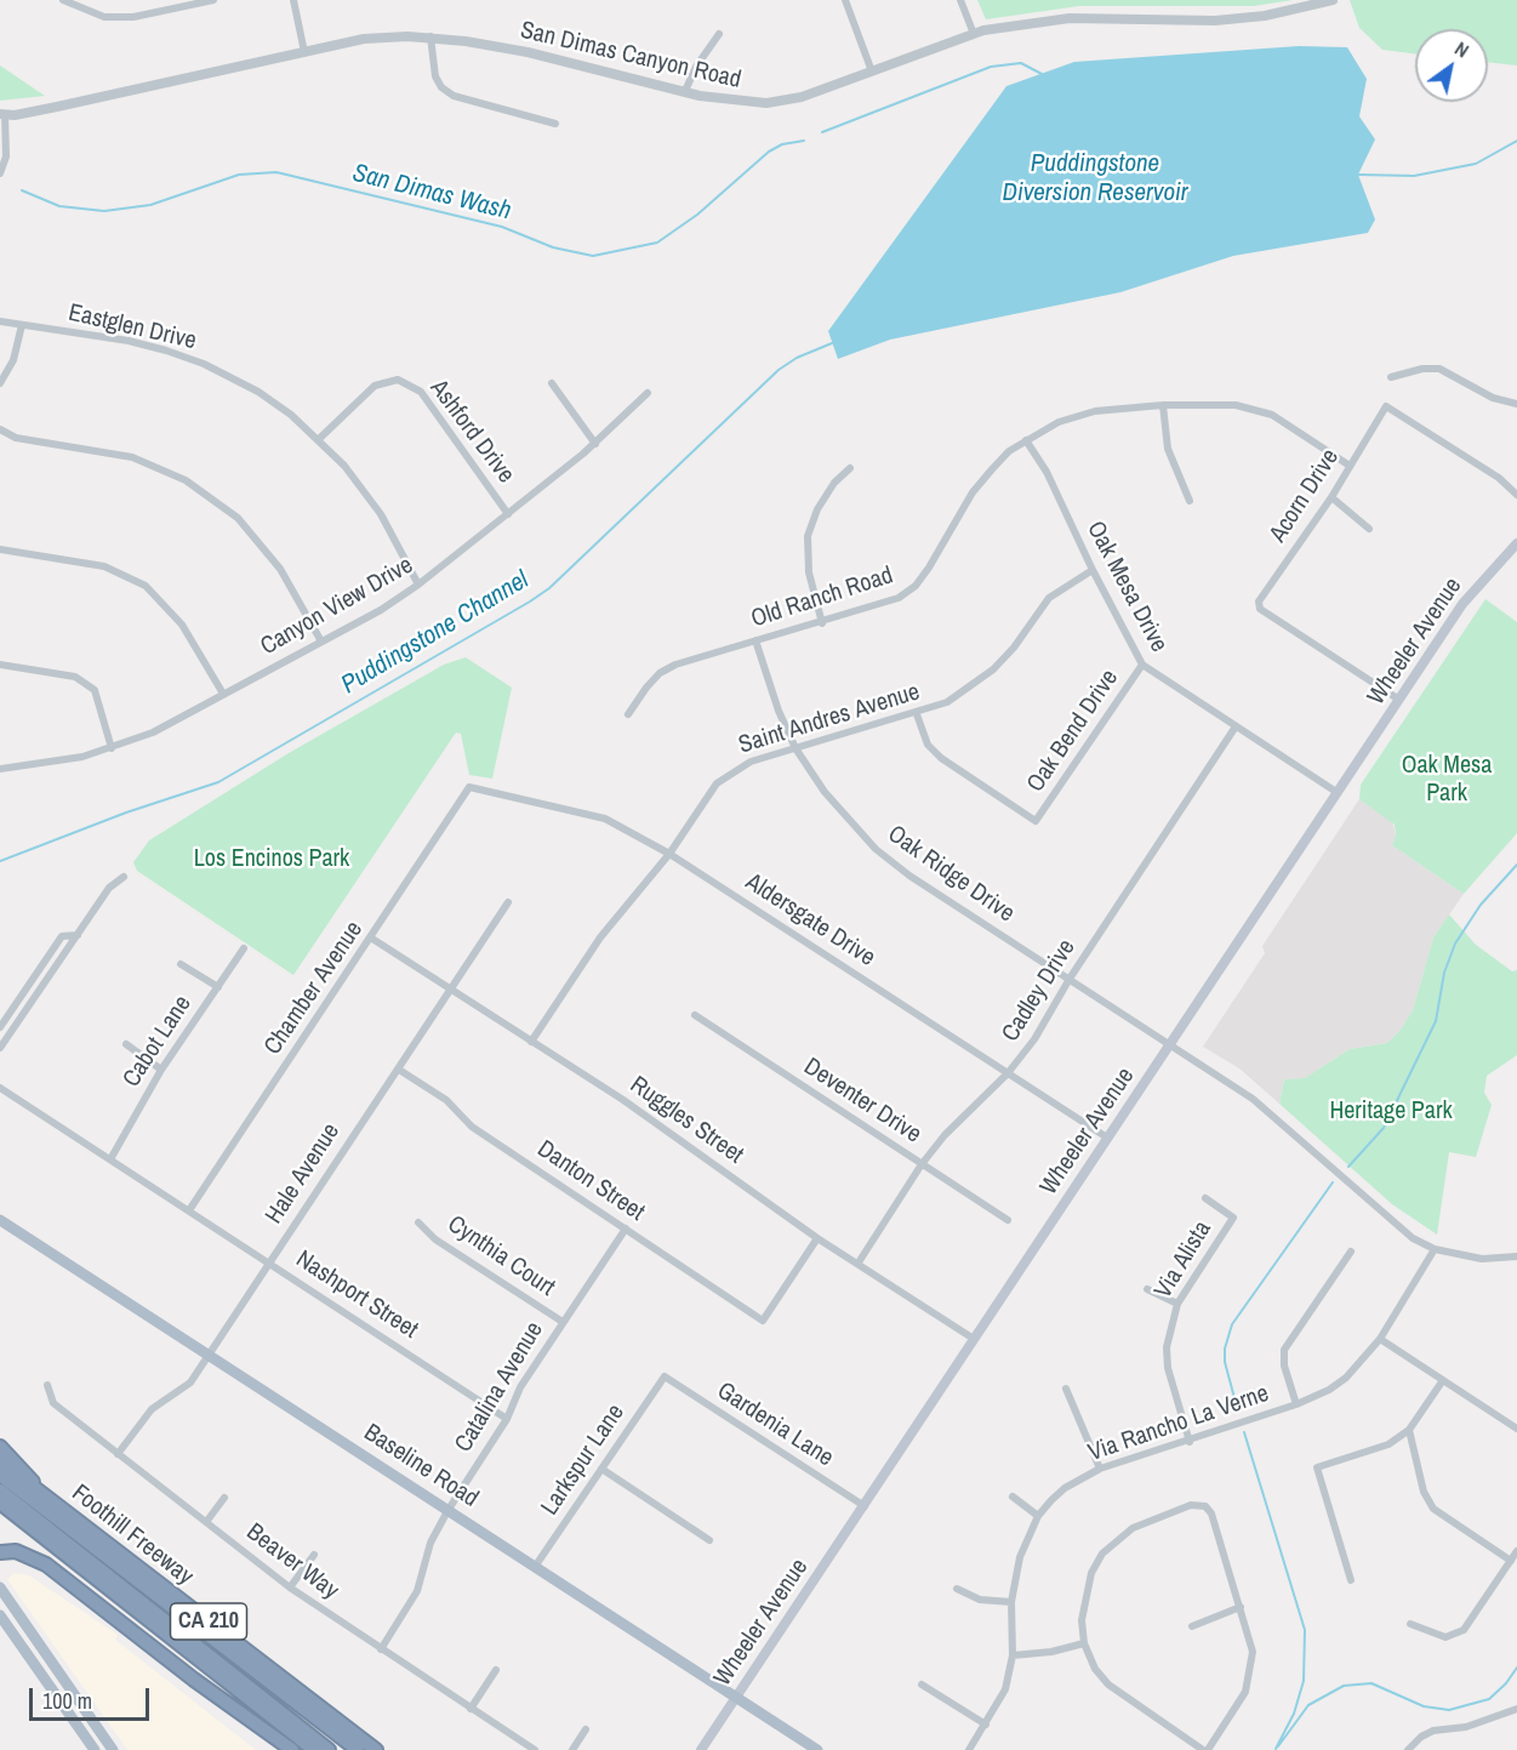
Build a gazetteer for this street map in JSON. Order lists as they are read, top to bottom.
{
  "streets": {
    "highway": ["Foothill Freeway", "CA 210"],
    "main road": ["Wheeler Avenue", "Baseline Road"],
    "street": [
      "San Dimas Canyon Road",
      "Eastglen Drive",
      "Ashford Drive",
      "Acorn Drive",
      "Oak Mesa Drive",
      "Old Ranch Road",
      "Canyon View Drive",
      "Saint Andres Avenue",
      "Oak Bend Drive",
      "Oak Ridge Drive",
      "Aldersgate Drive",
      "Chamber Avenue",
      "Cadley Drive",
      "Cabot Lane",
      "Deventer Drive",
      "Ruggles Street",
      "Hale Avenue",
      "Danton Street",
      "Cynthia Court",
      "Via Alista",
      "Nashport Street",
      "Catalina Avenue",
      "Via Rancho La Verne",
      "Gardenia Lane",
      "Larkspur Lane",
      "Beaver Way"
    ]
  },
  "crossings": [
    ["Eastglen Drive", "Ashford Drive"],
    ["Eastglen Drive", "Canyon View Drive"],
    ["Ashford Drive", "Canyon View Drive"],
    ["Acorn Drive", "Old Ranch Road"],
    ["Acorn Drive", "Wheeler Avenue"],
    ["Oak Mesa Drive", "Old Ranch Road"],
    ["Oak Mesa Drive", "Wheeler Avenue"],
    ["Oak Mesa Drive", "Saint Andres Avenue"],
    ["Oak Mesa Drive", "Oak Bend Drive"],
    ["Oak Mesa Drive", "Cadley Drive"],
    ["Old Ranch Road", "Oak Ridge Drive"],
    ["Wheeler Avenue", "Oak Ridge Drive"],
    ["Wheeler Avenue", "Aldersgate Drive"],
    ["Wheeler Avenue", "Ruggles Street"],
    ["Wheeler Avenue", "Gardenia Lane"],
    ["Wheeler Avenue", "Baseline Road"],
    ["Saint Andres Avenue", "Oak Bend Drive"],
    ["Saint Andres Avenue", "Oak Ridge Drive"],
    ["Saint Andres Avenue", "Aldersgate Drive"],
    ["Saint Andres Avenue", "Ruggles Street"],
    ["Oak Ridge Drive", "Cadley Drive"],
    ["Oak Ridge Drive", "Via Rancho La Verne"],
    ["Aldersgate Drive", "Chamber Avenue"],
    ["Aldersgate Drive", "Cadley Drive"],
    ["Chamber Avenue", "Ruggles Street"],
    ["Chamber Avenue", "Nashport Street"],
    ["Cadley Drive", "Deventer Drive"],
    ["Cadley Drive", "Ruggles Street"],
    ["Cabot Lane", "Nashport Street"],
    ["Ruggles Street", "Hale Avenue"],
    ["Ruggles Street", "Danton Street"],
    ["Hale Avenue", "Danton Street"],
    ["Hale Avenue", "Nashport Street"],
    ["Hale Avenue", "Baseline Road"],
    ["Hale Avenue", "Beaver Way"],
    ["Danton Street", "Catalina Avenue"],
    ["Cynthia Court", "Catalina Avenue"],
    ["Via Alista", "Via Rancho La Verne"],
    ["Nashport Street", "Catalina Avenue"],
    ["Catalina Avenue", "Baseline Road"],
    ["Catalina Avenue", "Beaver Way"],
    ["Gardenia Lane", "Larkspur Lane"],
    ["Larkspur Lane", "Baseline Road"]
  ],
  "water": ["Puddingstone Diversion Reservoir", "San Dimas Wash", "Puddingstone Channel"],
  "parks": ["Oak Mesa Park", "Los Encinos Park", "Heritage Park"],
  "scale_bar": "100 m",
  "north": "top right"
}
